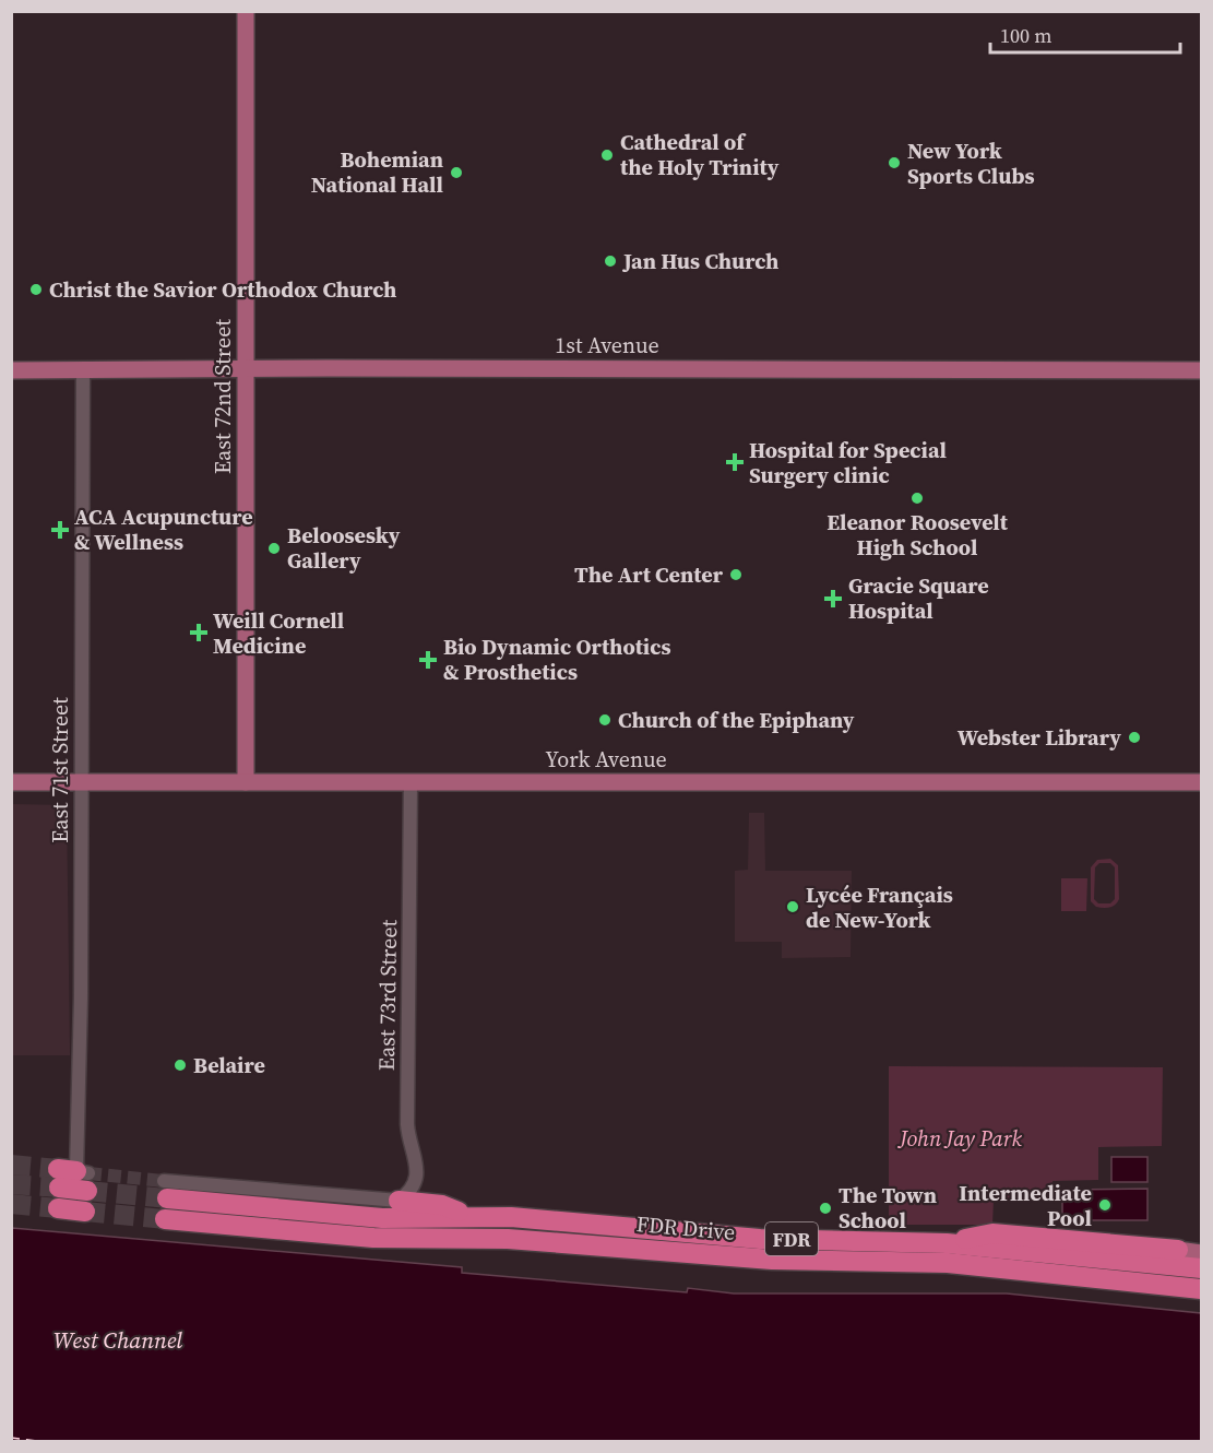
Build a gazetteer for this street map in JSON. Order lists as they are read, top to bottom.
{
  "streets": {
    "highway": ["FDR Drive", "FDR"],
    "main road": ["1st Avenue", "East 72nd Street", "York Avenue"],
    "street": ["East 71st Street", "East 73rd Street"]
  },
  "crossings": [
    ["1st Avenue", "East 72nd Street"],
    ["1st Avenue", "East 71st Street"],
    ["East 72nd Street", "York Avenue"],
    ["York Avenue", "East 71st Street"],
    ["York Avenue", "East 73rd Street"]
  ],
  "water": ["West Channel"],
  "parks": ["John Jay Park"],
  "places": {
    "other": [
      "Cathedral of the Holy Trinity",
      "New York Sports Clubs",
      "Bohemian National Hall",
      "Jan Hus Church",
      "Christ the Savior Orthodox Church",
      "Eleanor Roosevelt High School",
      "Beloosesky Gallery",
      "The Art Center",
      "Church of the Epiphany",
      "Webster Library",
      "Lycée Français de New-York",
      "Belaire",
      "Intermediate Pool",
      "The Town School"
    ],
    "health": [
      "Hospital for Special Surgery clinic",
      "ACA Acupuncture & Wellness",
      "Gracie Square Hospital",
      "Weill Cornell Medicine",
      "Bio Dynamic Orthotics & Prosthetics"
    ]
  },
  "scale_bar": "100 m"
}
